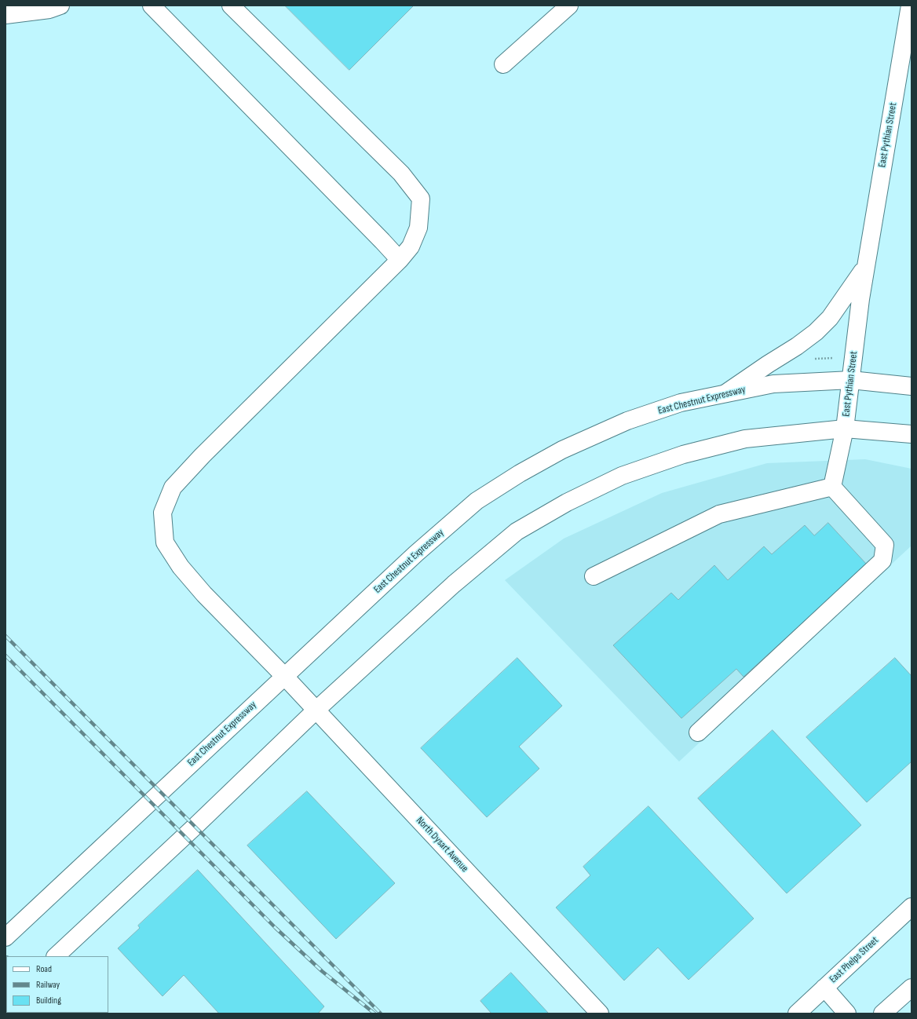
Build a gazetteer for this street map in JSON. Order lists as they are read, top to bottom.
{
  "streets": {
    "main road": [
      "East Pythian Street",
      "East Chestnut Expressway",
      "North Dysart Avenue",
      "East Phelps Street"
    ]
  },
  "crossings": [
    ["East Pythian Street", "East Chestnut Expressway"],
    ["East Chestnut Expressway", "North Dysart Avenue"]
  ],
  "legend": ["Road", "Railway", "Building"]
}
